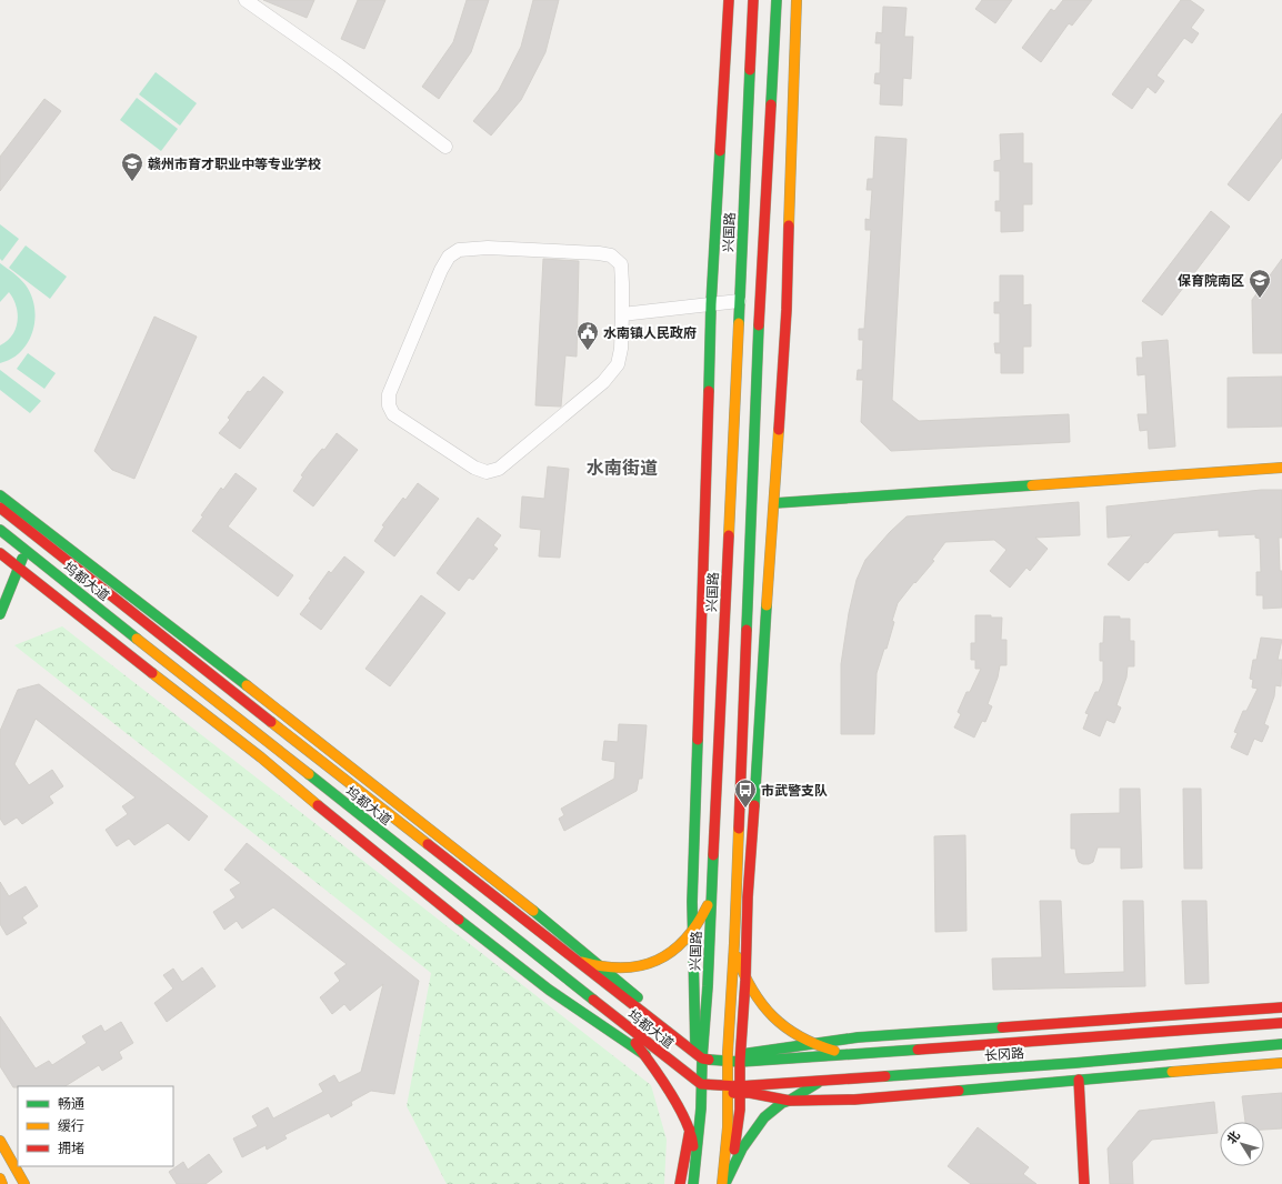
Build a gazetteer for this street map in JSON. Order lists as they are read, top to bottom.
{
  "streets": {
    "main road": ["兴国路", "坞都大道", "长冈路"]
  },
  "crossings": [
    ["兴国路", "坞都大道"]
  ],
  "districts": ["水南街道"],
  "places": {
    "school or university": ["赣州市育才职业中等专业学校", "保育院南区"],
    "public building": ["水南镇人民政府"],
    "bus stop": ["市武警支队"]
  },
  "legend": ["畅通", "缓行", "拥堵"],
  "north": "top left"
}
